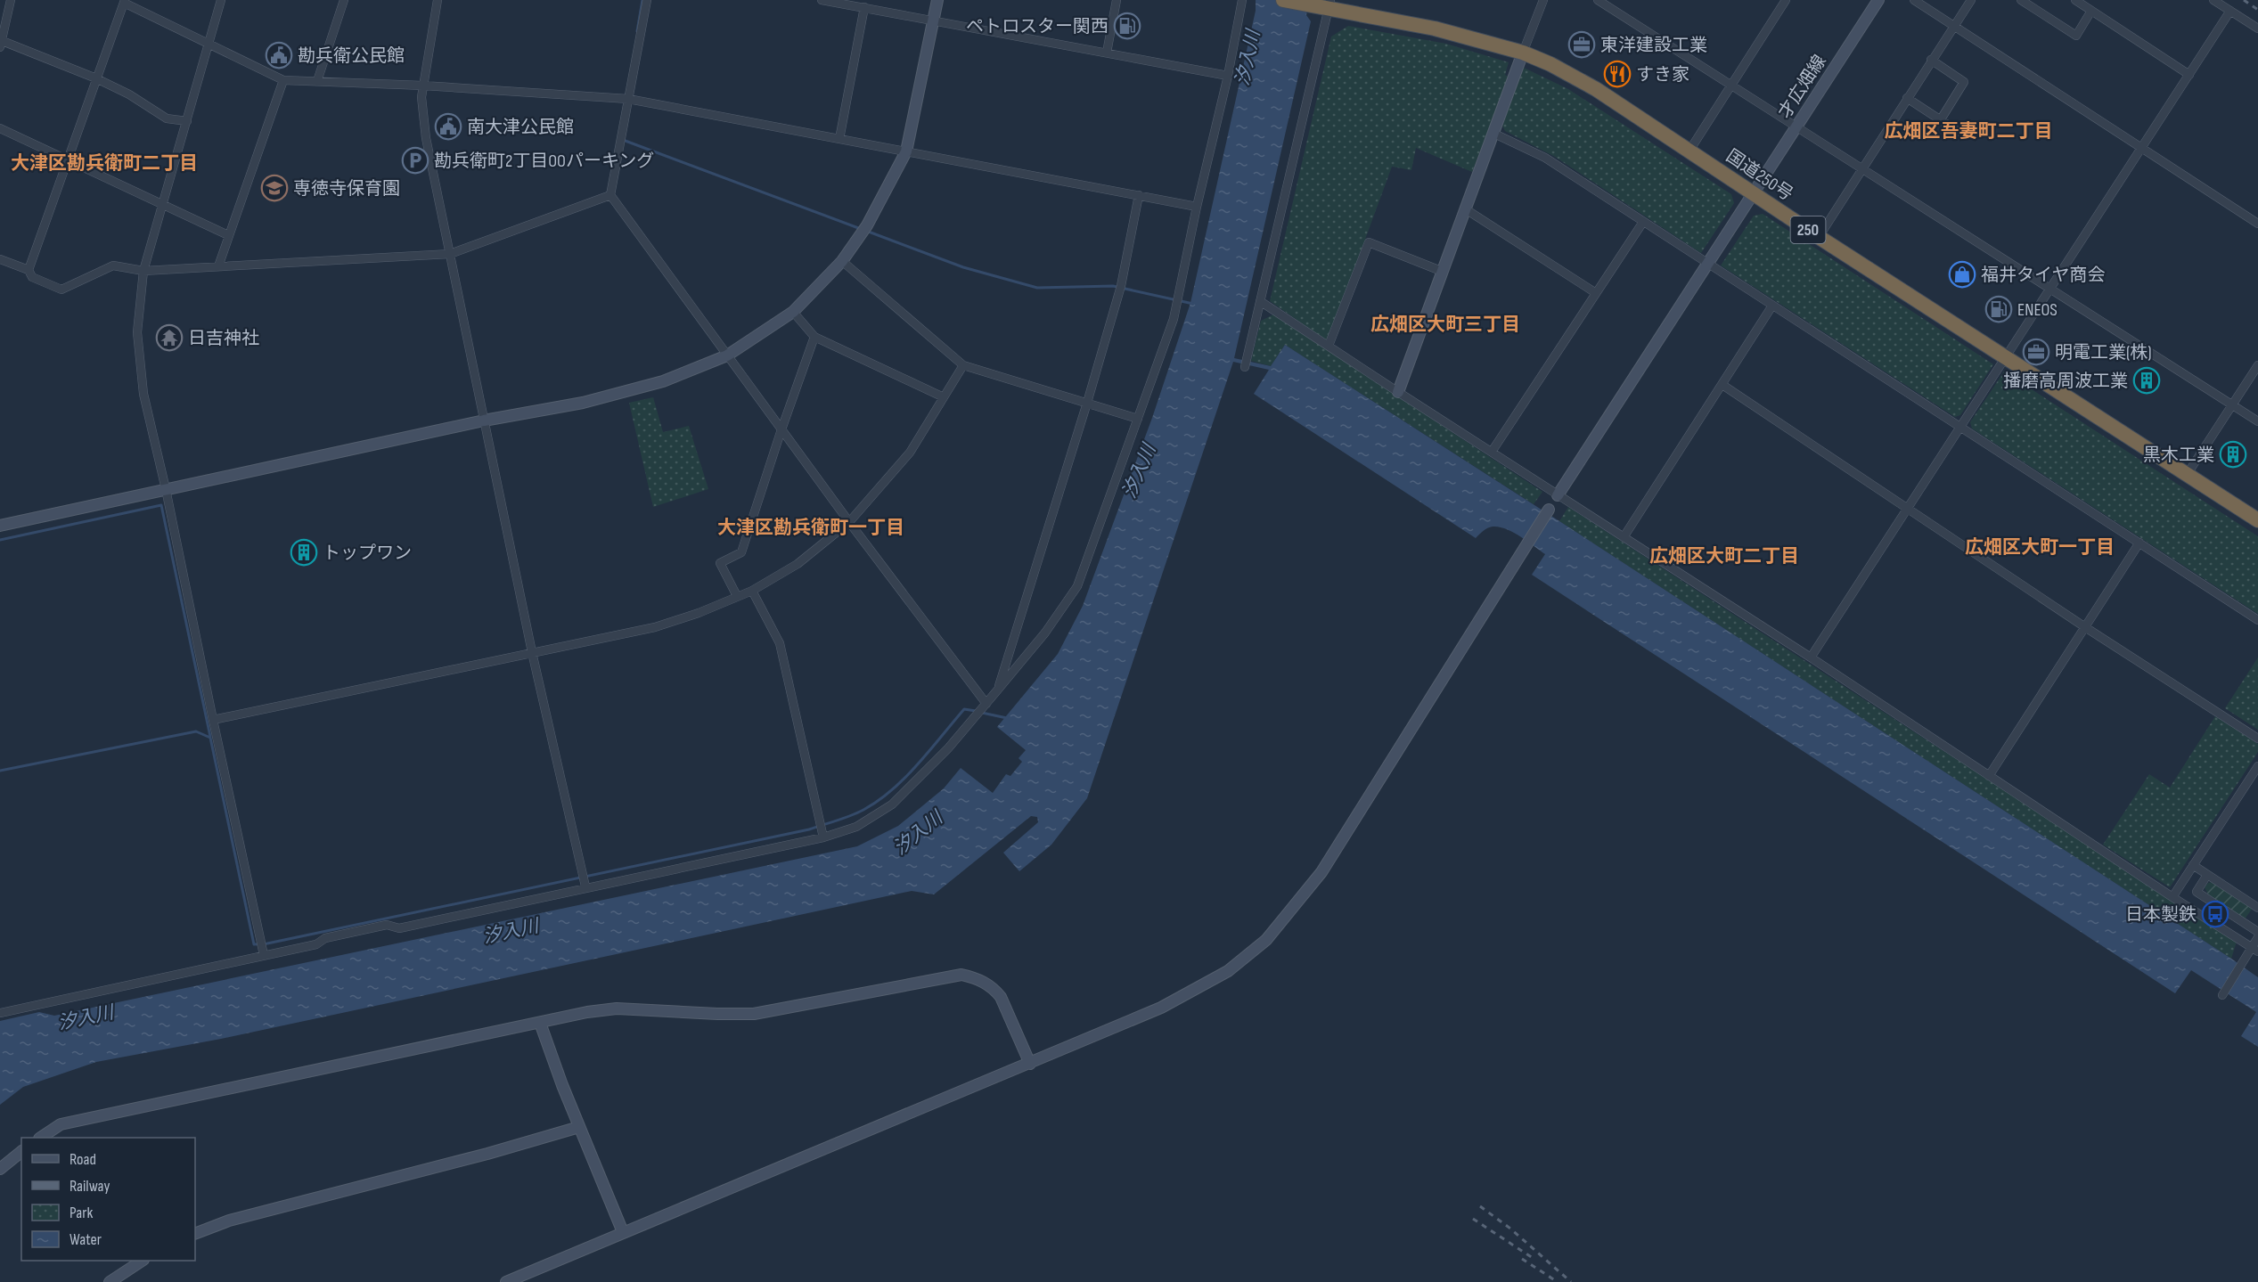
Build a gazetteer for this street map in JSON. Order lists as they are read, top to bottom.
{
  "streets": {
    "highway": ["国道250号", "250"],
    "street": ["才広畑線"]
  },
  "crossings": [
    ["才広畑線", "国道250号"]
  ],
  "districts": [
    "広畑区吾妻町二丁目",
    "大津区勘兵衛町二丁目",
    "広畑区大町三丁目",
    "大津区勘兵衛町一丁目",
    "広畑区大町一丁目",
    "広畑区大町二丁目"
  ],
  "water": ["汐入川"],
  "places": {
    "fuel station": ["ペトロスター関西", "ENEOS"],
    "office": ["東洋建設工業", "明電工業(株)"],
    "public building": ["勘兵衛公民館", "南大津公民館"],
    "restaurant": ["すき家"],
    "parking": ["勘兵衛町2丁目OOパーキング"],
    "school or university": ["専徳寺保育園"],
    "shop": ["福井タイヤ商会"],
    "temple": ["日吉神社"],
    "building": ["播磨高周波工業", "黒木工業", "トップワン"],
    "bus stop": ["日本製鉄"]
  },
  "legend": [
    "Road",
    "Railway",
    "Park",
    "Water"
  ]
}
